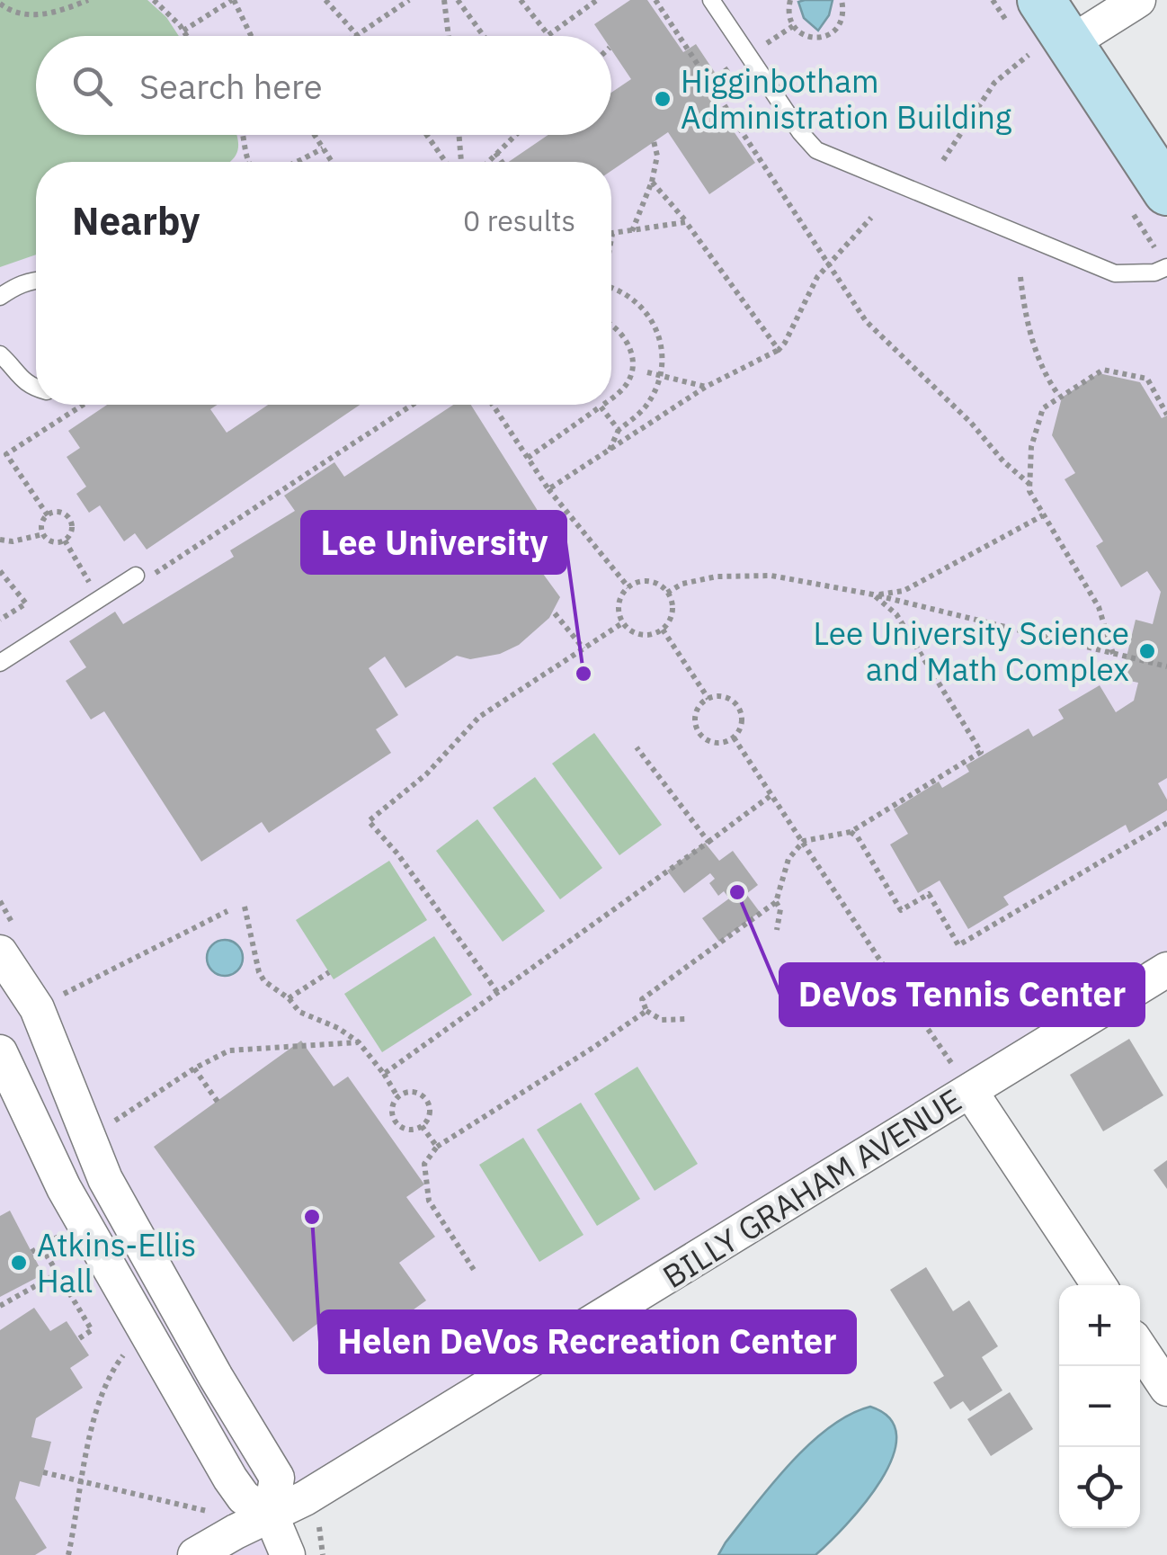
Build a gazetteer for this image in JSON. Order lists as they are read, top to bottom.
{
  "streets": {
    "street": ["BILLY GRAHAM AVENUE"]
  },
  "places": [
    "Higginbotham Administration Building",
    "Lee University Science and Math Complex",
    "Lee University",
    "DeVos Tennis Center",
    "Helen DeVos Recreation Center",
    "Atkins-Ellis Hall"
  ],
  "page": {
    "search": "Search here",
    "heading": ["Nearby", "0 results"],
    "map_buttons": ["+", "−"]
  }
}
